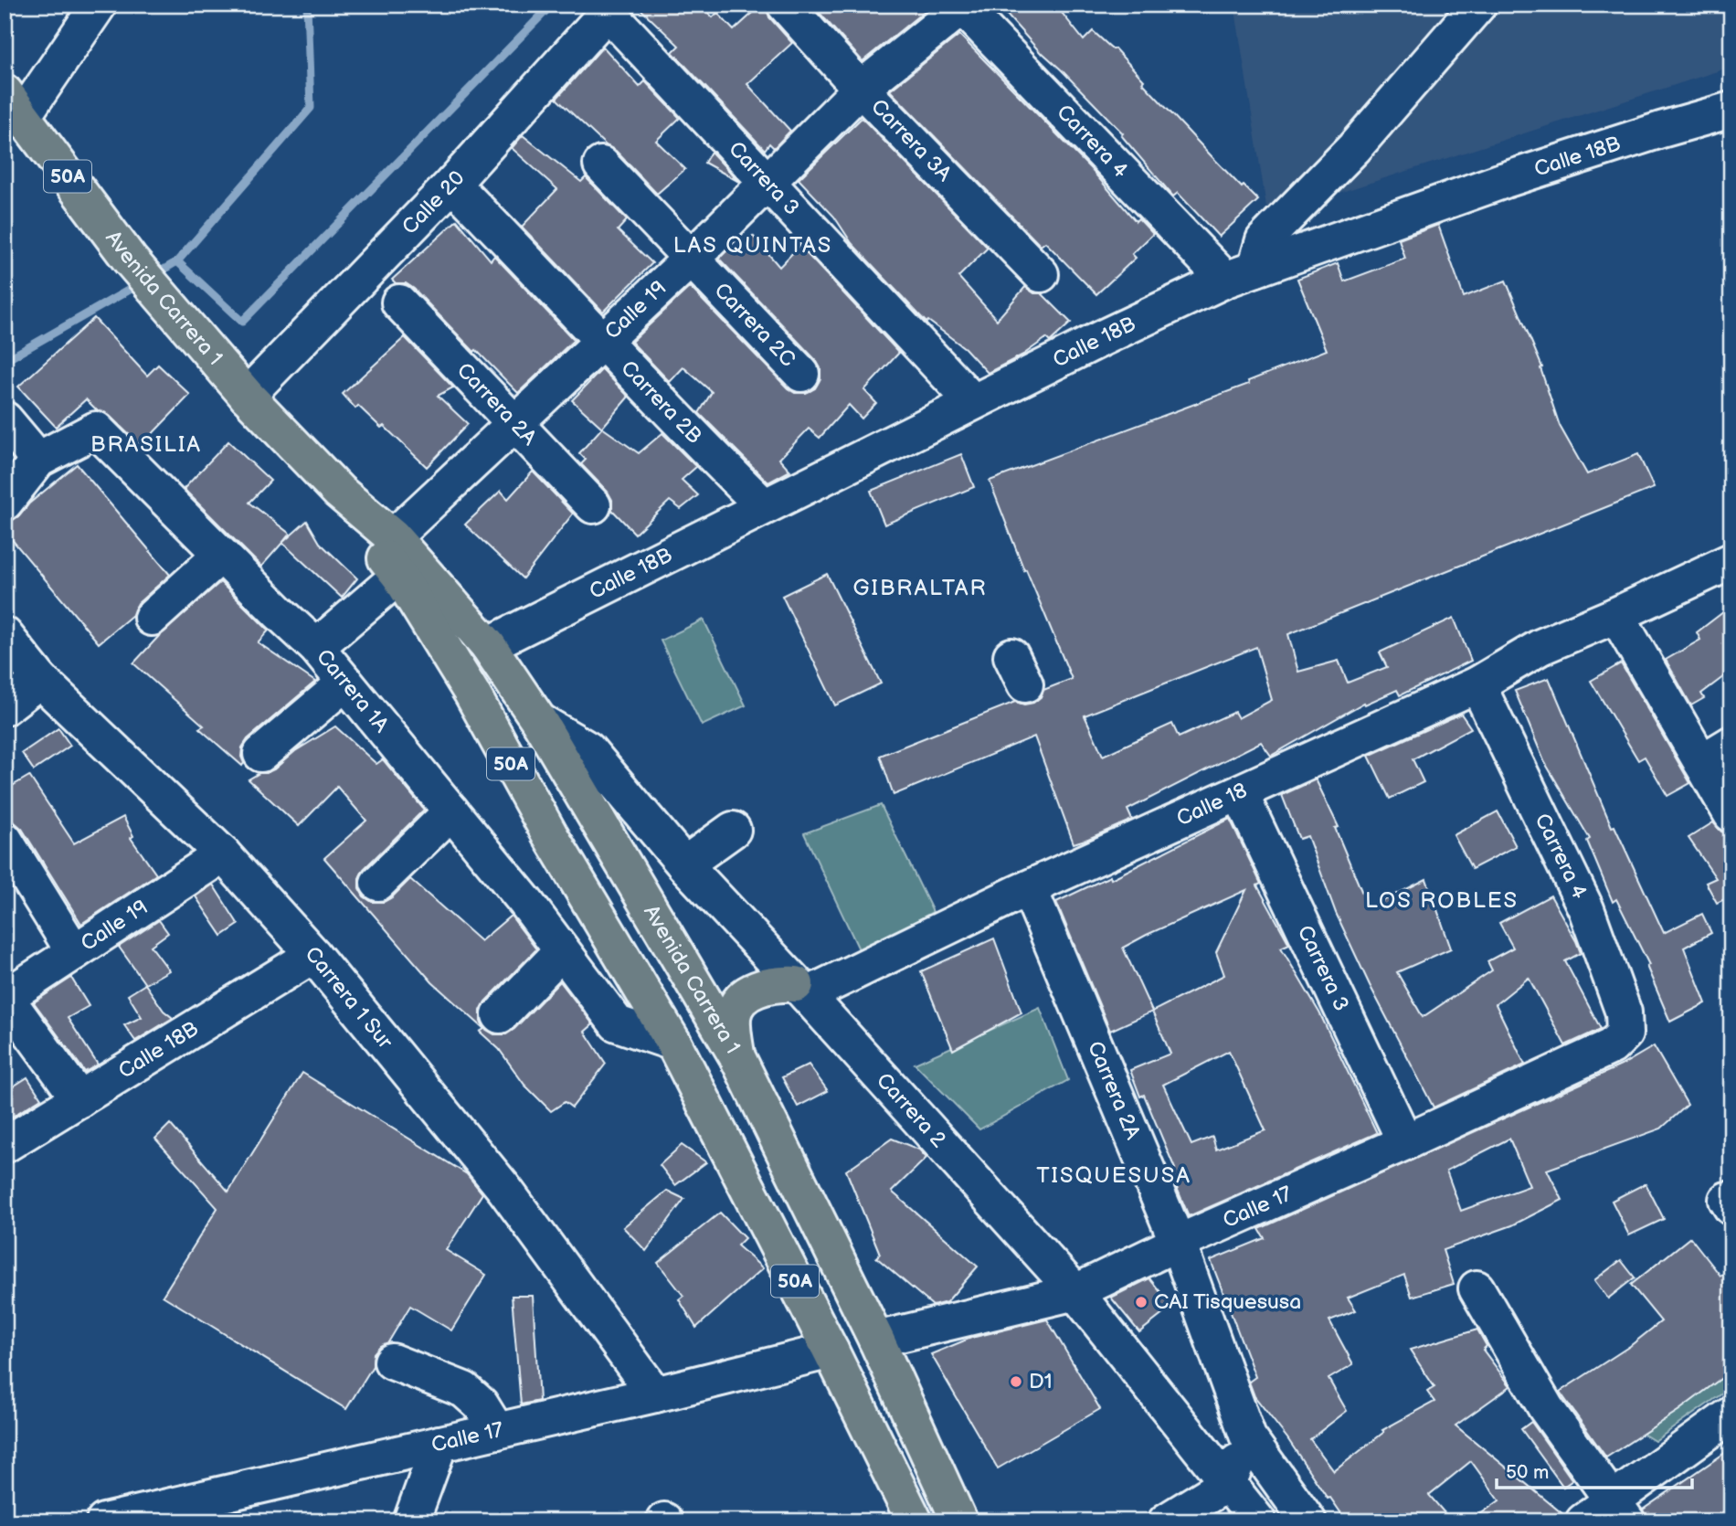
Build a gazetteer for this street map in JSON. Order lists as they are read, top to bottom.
{
  "streets": {
    "main road": ["50A", "Avenida Carrera 1"],
    "street": [
      "Carrera 3A",
      "Carrera 4",
      "Calle 18B",
      "Carrera 3",
      "Calle 20",
      "Calle 19",
      "Carrera 2C",
      "Carrera 2B",
      "Carrera 2A",
      "Carrera 1A",
      "Calle 18",
      "Carrera 1 Sur",
      "Carrera 2",
      "Calle 17"
    ]
  },
  "crossings": [
    ["Carrera 3A", "Calle 19"],
    ["Carrera 4", "Calle 18B"],
    ["Carrera 4", "Calle 19"],
    ["Carrera 4", "Calle 18"],
    ["Carrera 4", "Calle 17"],
    ["Calle 18B", "Carrera 3"],
    ["Calle 18B", "Avenida Carrera 1"],
    ["Calle 18B", "Carrera 2B"],
    ["Calle 18B", "Carrera 1 Sur"],
    ["Carrera 3", "Calle 20"],
    ["Carrera 3", "Calle 19"],
    ["Carrera 3", "Calle 18"],
    ["Carrera 3", "Calle 17"],
    ["Calle 20", "Avenida Carrera 1"],
    ["Calle 20", "Carrera 2B"],
    ["Avenida Carrera 1", "Calle 19"],
    ["Avenida Carrera 1", "Carrera 1A"],
    ["Avenida Carrera 1", "Carrera 2"],
    ["Avenida Carrera 1", "Calle 17"],
    ["Calle 19", "Carrera 2C"],
    ["Calle 19", "Carrera 2B"],
    ["Calle 19", "Carrera 2A"],
    ["Calle 19", "Carrera 1 Sur"],
    ["Carrera 2A", "Calle 18"],
    ["Carrera 2A", "Calle 17"],
    ["Calle 18", "Carrera 2"],
    ["Carrera 1 Sur", "Calle 17"],
    ["Carrera 2", "Calle 17"]
  ],
  "districts": [
    "LAS QUINTAS",
    "BRASILIA",
    "GIBRALTAR",
    "LOS ROBLES",
    "TISQUESUSA"
  ],
  "places": ["CAI Tisquesusa", "D1"],
  "scale_bar": "50 m"
}
